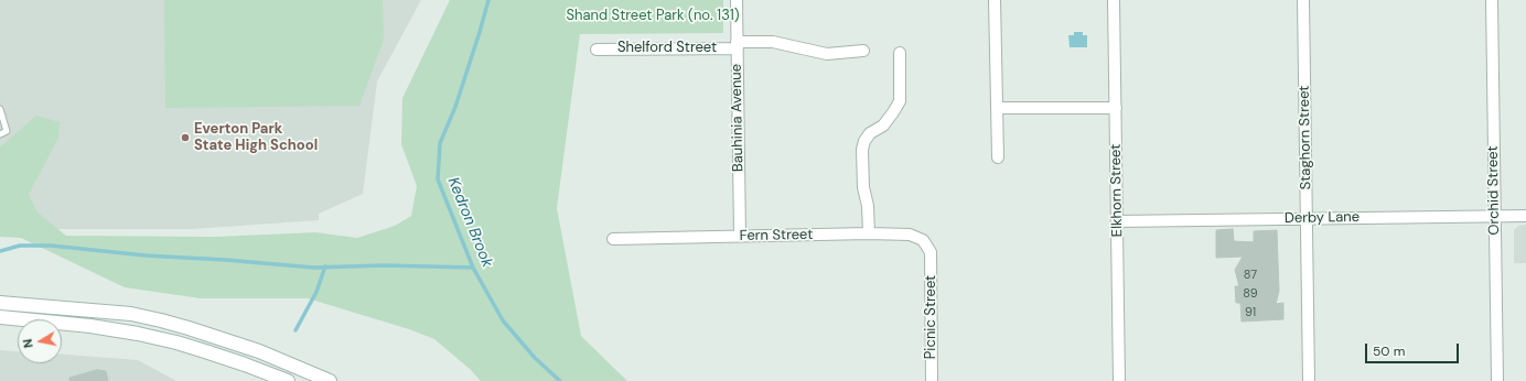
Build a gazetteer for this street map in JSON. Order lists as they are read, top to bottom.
{
  "streets": {
    "street": [
      "Shelford Street",
      "Bauhinia Avenue",
      "Staghorn Street",
      "Elkhorn Street",
      "Orchid Street",
      "Derby Lane",
      "Fern Street",
      "Picnic Street"
    ]
  },
  "crossings": [
    ["Shelford Street", "Bauhinia Avenue"],
    ["Bauhinia Avenue", "Fern Street"],
    ["Staghorn Street", "Derby Lane"],
    ["Elkhorn Street", "Derby Lane"],
    ["Orchid Street", "Derby Lane"],
    ["Fern Street", "Picnic Street"]
  ],
  "water": ["Kedron Brook"],
  "parks": ["Shand Street Park (no. 131)"],
  "places": ["Everton Park State High School"],
  "house_numbers": ["87", "89", "91"],
  "scale_bar": "50 m",
  "north": "left"
}
